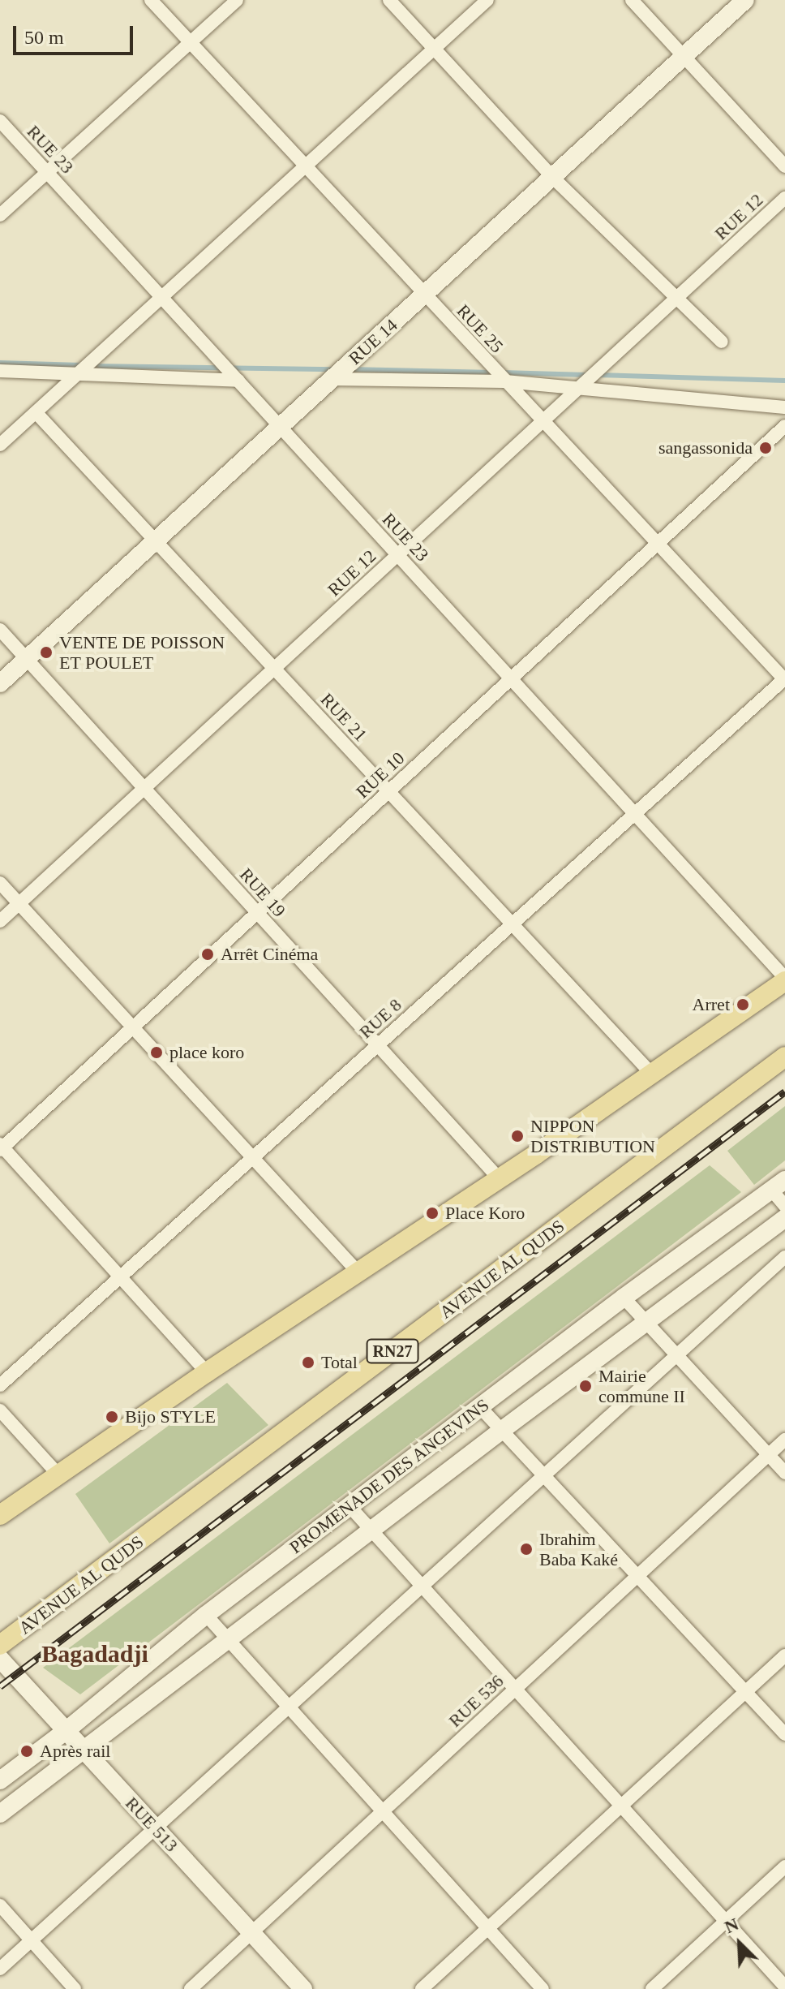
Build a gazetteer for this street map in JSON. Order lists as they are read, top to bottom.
{
  "streets": {
    "main road": ["AVENUE AL QUDS", "RN27"],
    "street": [
      "RUE 23",
      "RUE 12",
      "RUE 25",
      "RUE 14",
      "RUE 21",
      "RUE 10",
      "RUE 19",
      "RUE 8",
      "PROMENADE DES ANGEVINS",
      "RUE 536",
      "RUE 513"
    ]
  },
  "crossings": [
    ["RUE 23", "RUE 12"],
    ["RUE 23", "RUE 14"],
    ["RUE 23", "RUE 10"],
    ["RUE 23", "RUE 8"],
    ["RUE 12", "RUE 25"],
    ["RUE 12", "RUE 21"],
    ["RUE 12", "RUE 19"],
    ["RUE 25", "RUE 14"],
    ["RUE 25", "RUE 10"],
    ["RUE 25", "RUE 8"],
    ["RUE 14", "RUE 21"],
    ["RUE 14", "RUE 19"],
    ["RUE 21", "RUE 10"],
    ["RUE 21", "RUE 8"],
    ["RUE 10", "RUE 19"],
    ["RUE 19", "RUE 8"],
    ["PROMENADE DES ANGEVINS", "RUE 513"],
    ["RUE 536", "RUE 513"]
  ],
  "districts": ["Bagadadji"],
  "places": [
    "sangassonida",
    "VENTE DE POISSON ET POULET",
    "Arrêt Cinéma",
    "Arret",
    "place koro",
    "NIPPON DISTRIBUTION",
    "Place Koro",
    "Total",
    "Mairie commune II",
    "Bijo STYLE",
    "Ibrahim Baba Kaké",
    "Après rail"
  ],
  "scale_bar": "50 m",
  "north": "top left"
}
